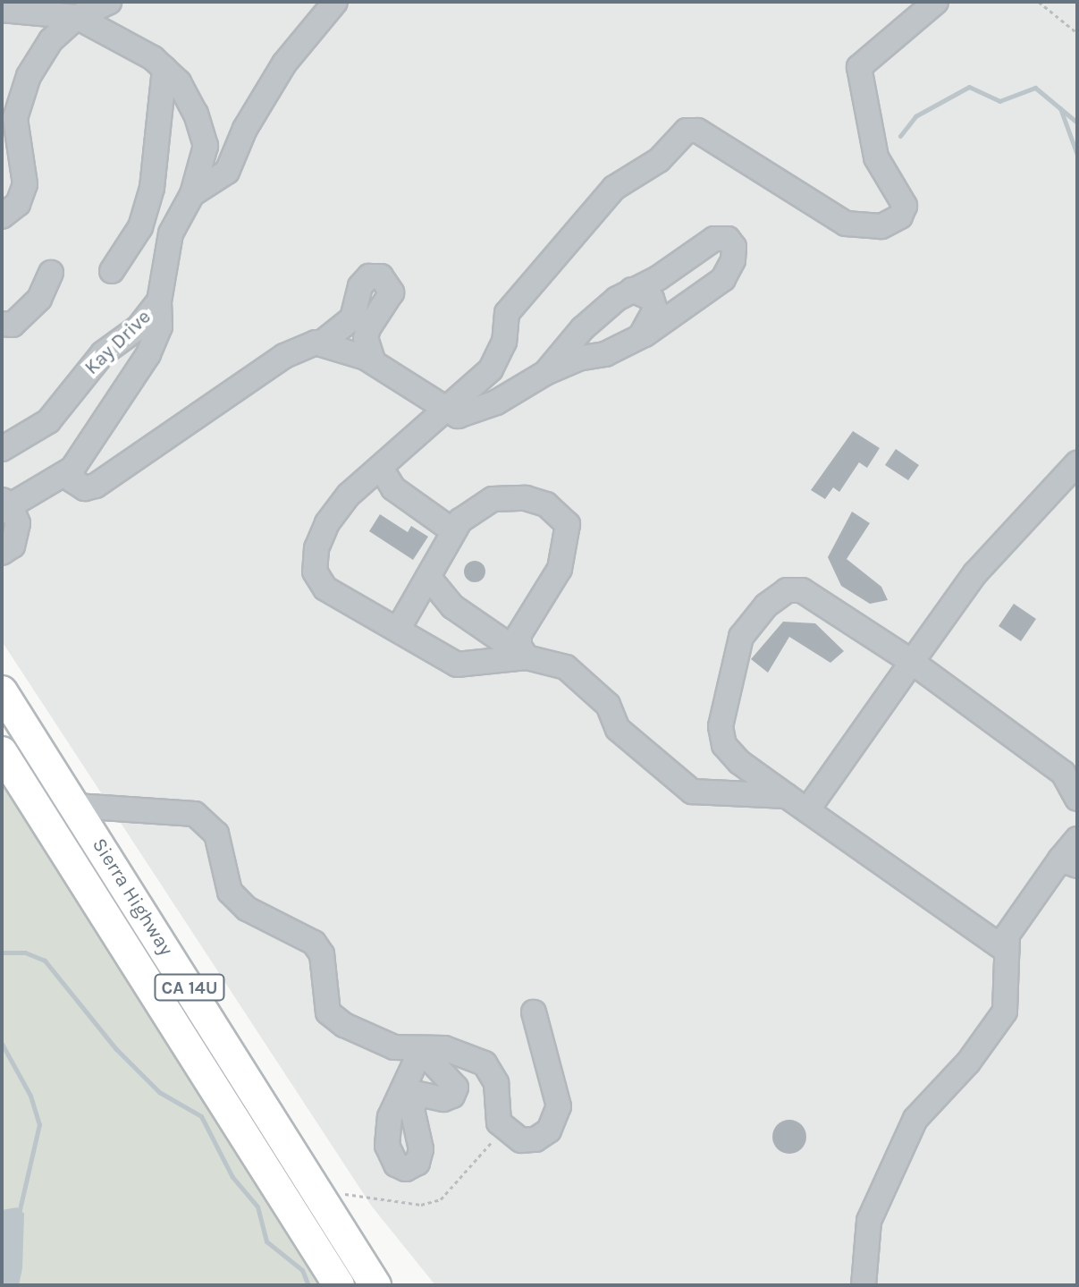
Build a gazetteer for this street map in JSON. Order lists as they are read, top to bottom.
{
  "streets": {
    "main road": ["Sierra Highway", "CA 14U"],
    "street": ["Kay Drive"]
  }
}
